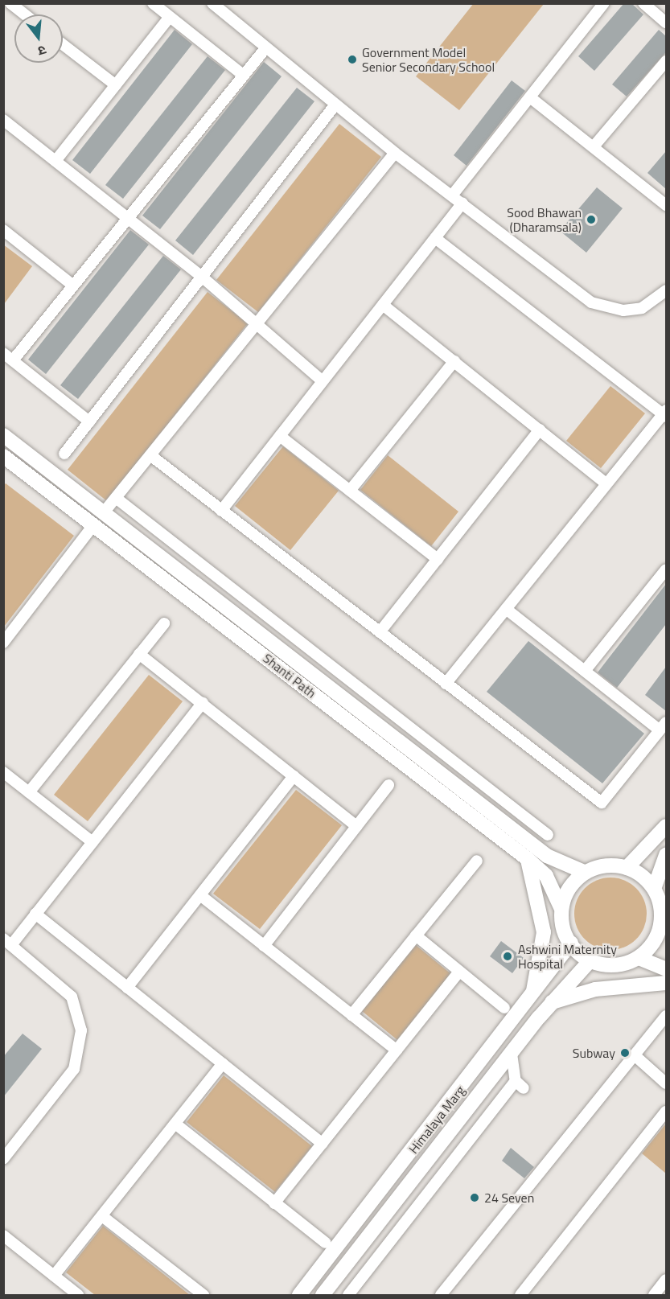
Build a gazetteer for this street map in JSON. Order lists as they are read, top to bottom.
{
  "streets": {
    "main road": ["Shanti Path", "Himalaya Marg"]
  },
  "crossings": [
    ["Shanti Path", "Himalaya Marg"]
  ],
  "places": [
    "Government Model Senior Secondary School",
    "Sood Bhawan (Dharamsala)",
    "Ashwini Maternity Hospital",
    "Subway",
    "24 Seven"
  ],
  "north": "bottom"
}
